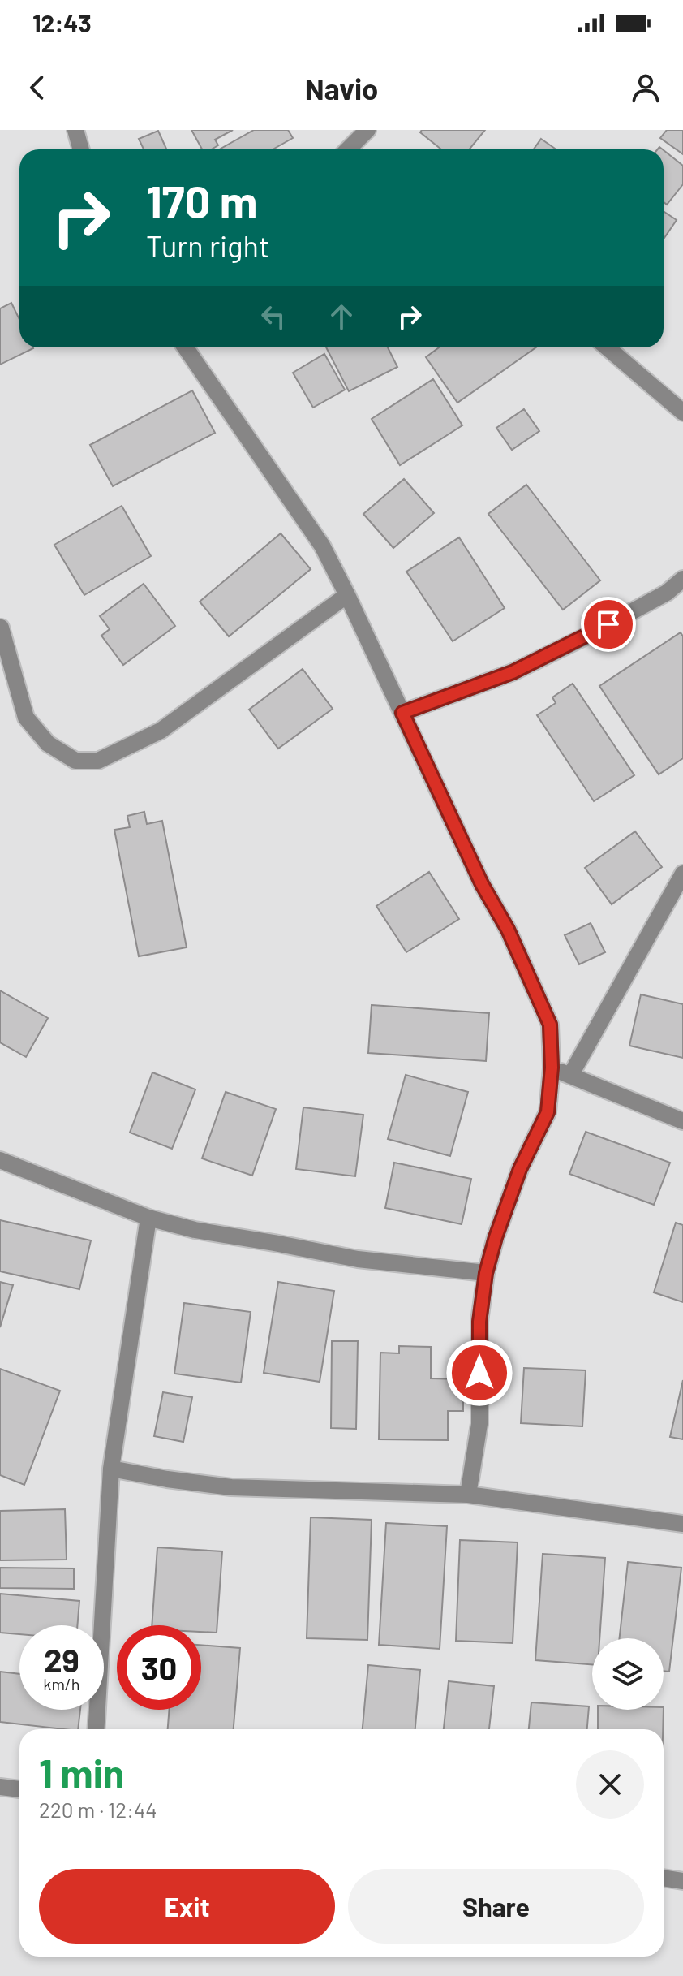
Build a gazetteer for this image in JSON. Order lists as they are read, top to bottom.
{
  "page": {
    "status": "12:43",
    "header": "Navio",
    "turn": ["170 m", "Turn right"],
    "speed": "29 km/h",
    "limit": "30",
    "heading": ["1 min", "220 m · 12:44"],
    "buttons": ["Exit", "Share"]
  }
}
